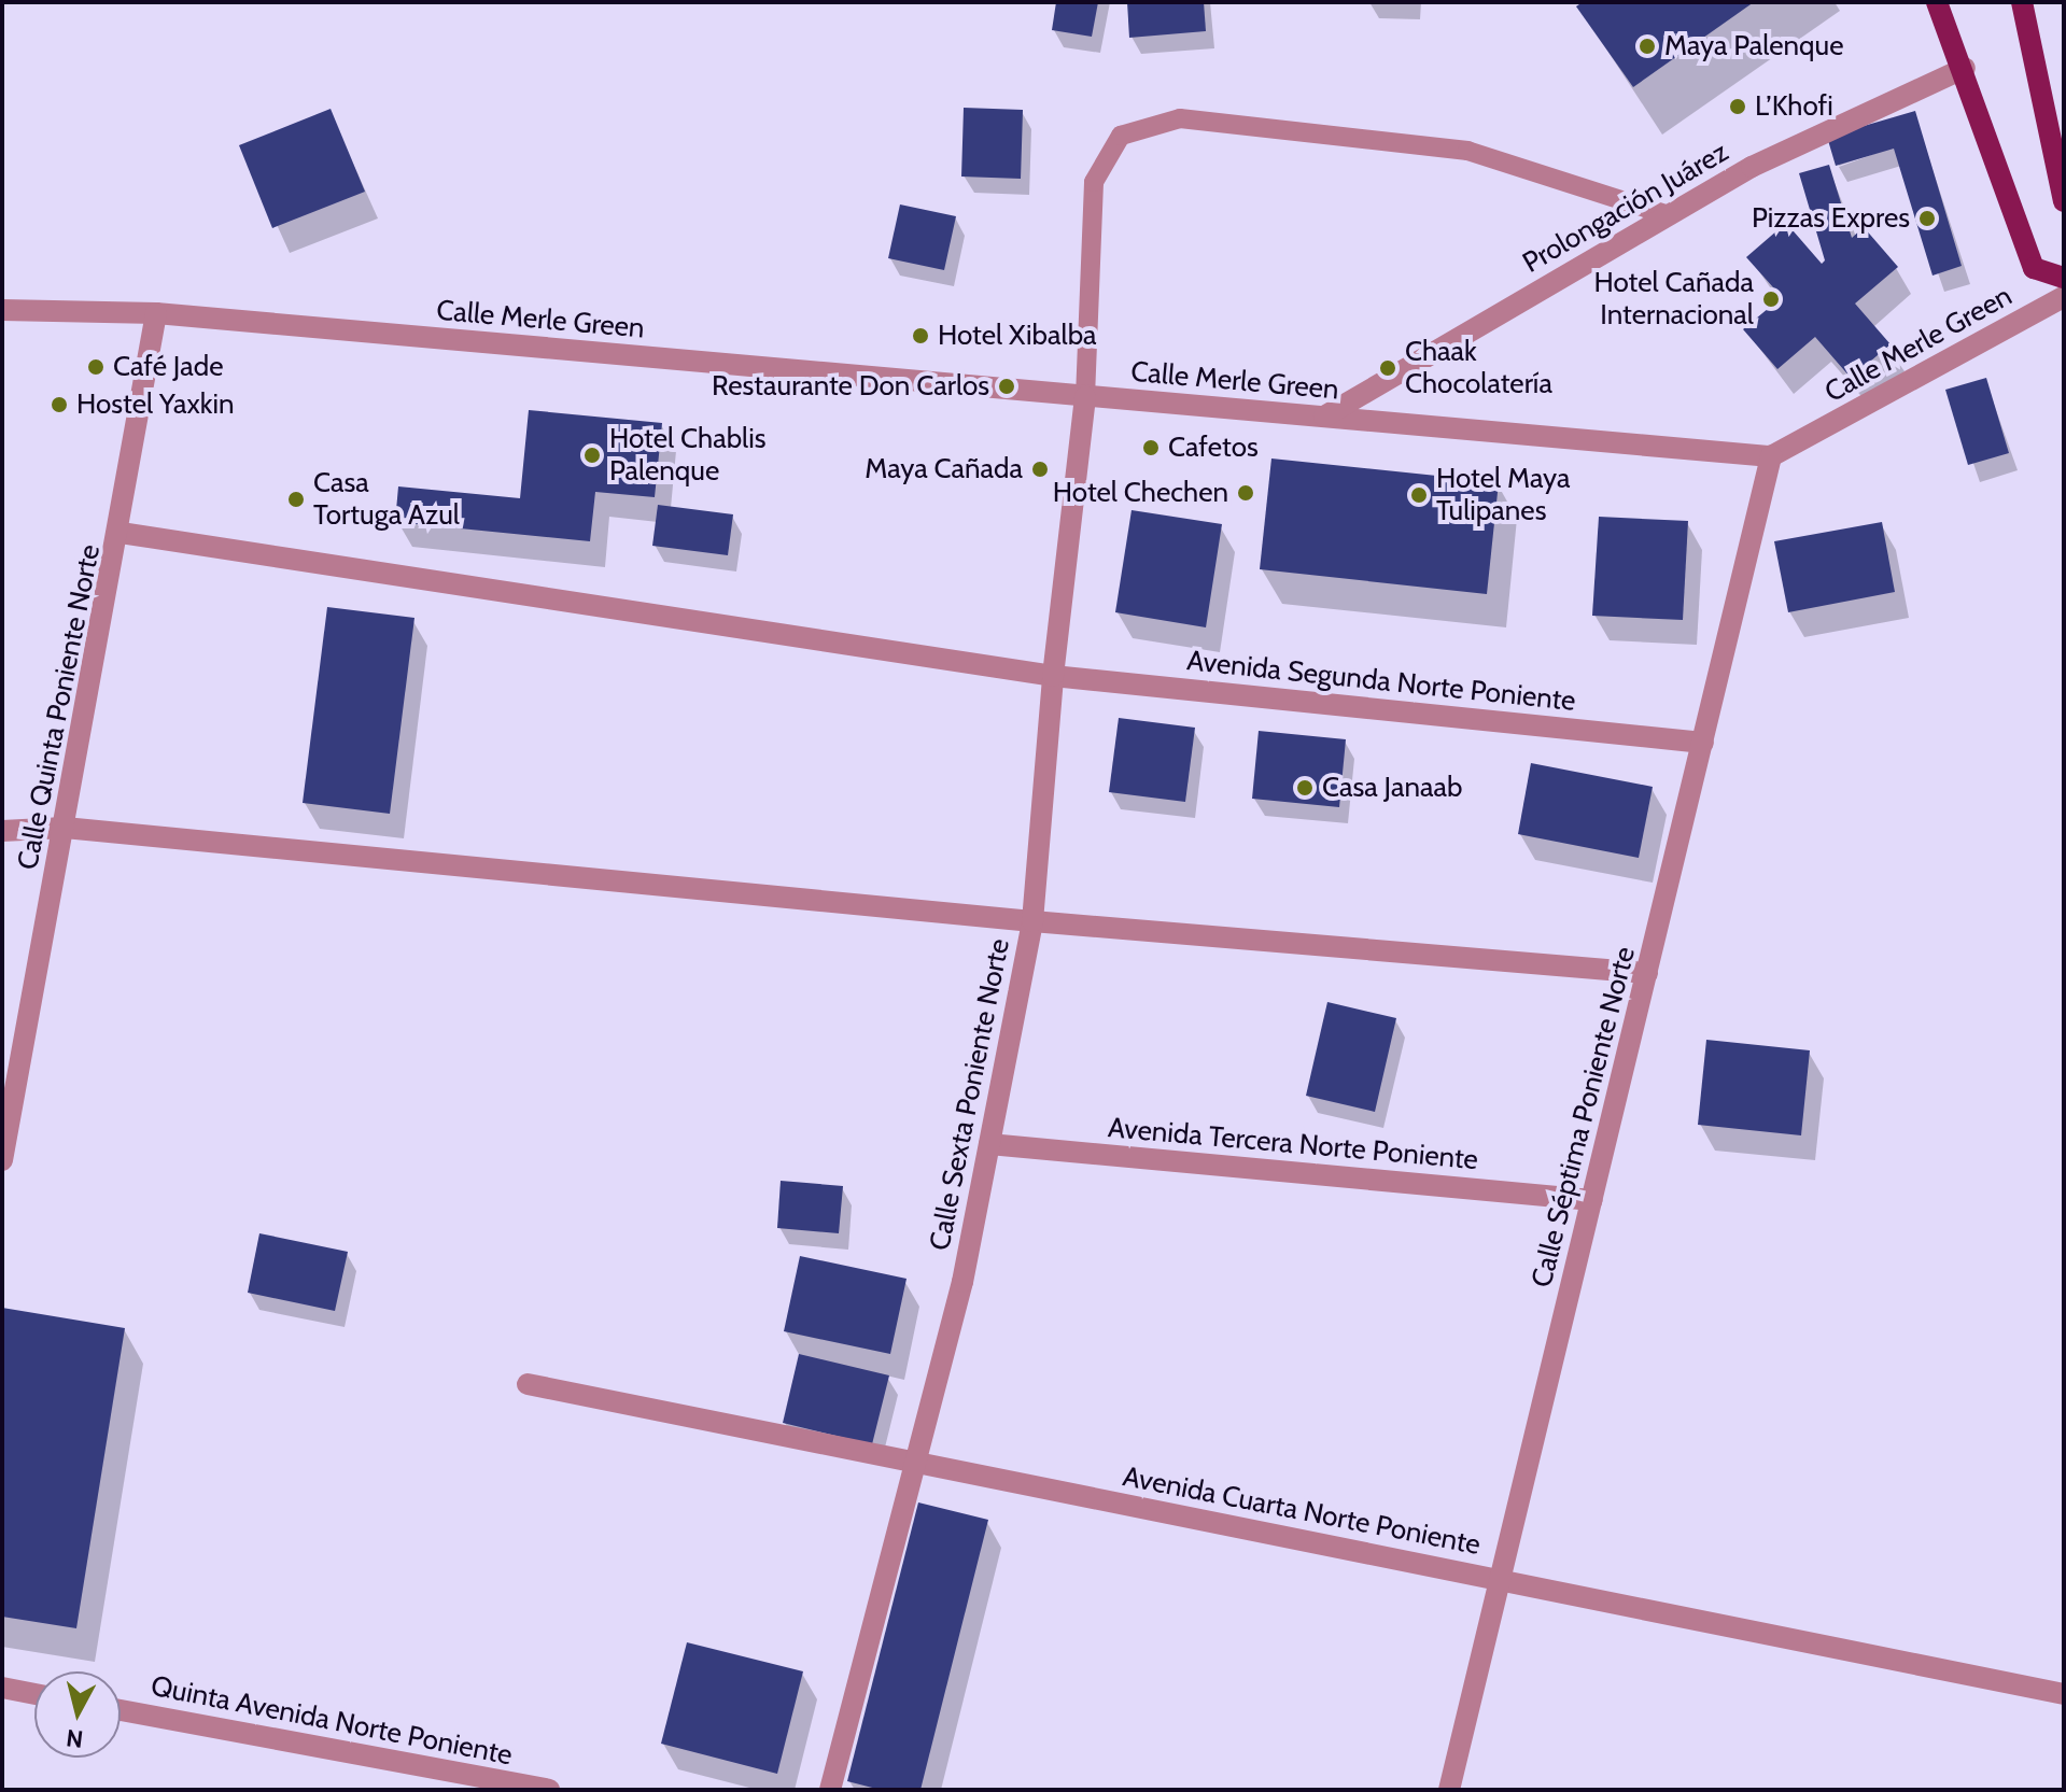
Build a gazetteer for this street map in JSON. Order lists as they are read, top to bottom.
{
  "streets": {
    "street": [
      "Prolongación Juárez",
      "Calle Merle Green",
      "Avenida Segunda Norte Poniente",
      "Calle Quinta Poniente Norte",
      "Calle Sexta Poniente Norte",
      "Calle Séptima Poniente Norte",
      "Avenida Tercera Norte Poniente",
      "Avenida Cuarta Norte Poniente",
      "Quinta Avenida Norte Poniente"
    ]
  },
  "crossings": [
    ["Prolongación Juárez", "Calle Merle Green"],
    ["Calle Merle Green", "Calle Quinta Poniente Norte"],
    ["Calle Merle Green", "Calle Sexta Poniente Norte"],
    ["Calle Merle Green", "Calle Séptima Poniente Norte"],
    ["Avenida Segunda Norte Poniente", "Calle Quinta Poniente Norte"],
    ["Avenida Segunda Norte Poniente", "Calle Sexta Poniente Norte"],
    ["Avenida Segunda Norte Poniente", "Calle Séptima Poniente Norte"],
    ["Calle Sexta Poniente Norte", "Avenida Tercera Norte Poniente"],
    ["Calle Sexta Poniente Norte", "Avenida Cuarta Norte Poniente"],
    ["Calle Séptima Poniente Norte", "Avenida Tercera Norte Poniente"],
    ["Calle Séptima Poniente Norte", "Avenida Cuarta Norte Poniente"]
  ],
  "places": [
    "Maya Palenque",
    "L’Khofi",
    "Pizzas Expres",
    "Hotel Cañada Internacional",
    "Hotel Xibalba",
    "Café Jade",
    "Chaak Chocolatería",
    "Restaurante Don Carlos",
    "Hostel Yaxkin",
    "Cafetos",
    "Hotel Chablis Palenque",
    "Maya Cañada",
    "Hotel Chechen",
    "Hotel Maya Tulipanes",
    "Casa Tortuga Azul",
    "Casa Janaab"
  ],
  "north": "bottom"
}
